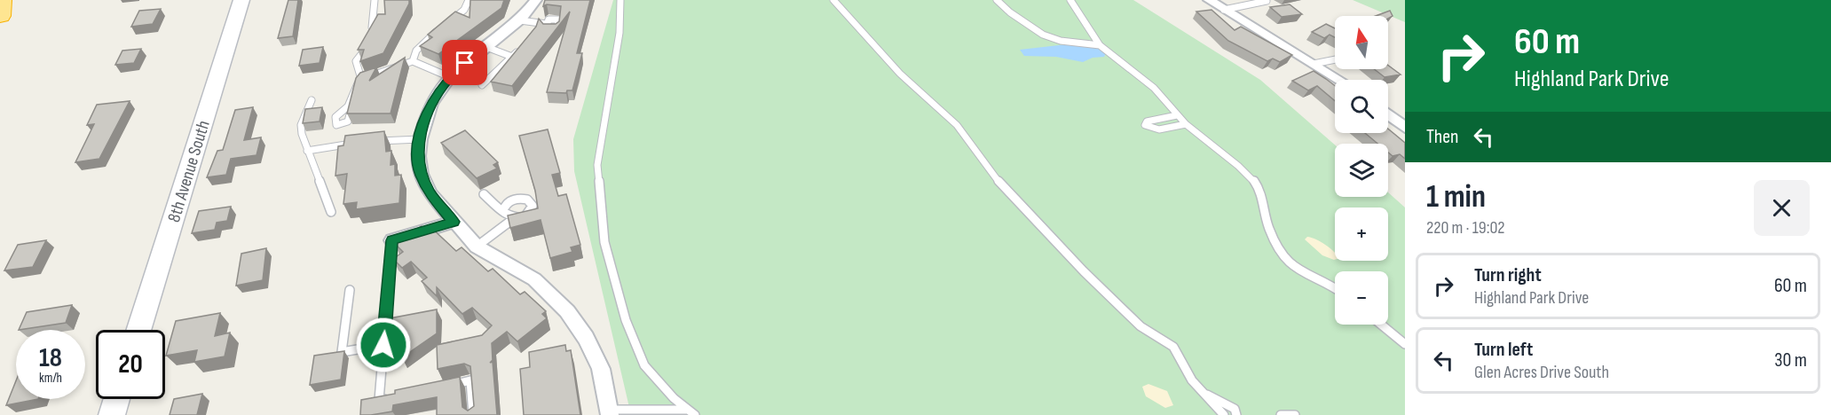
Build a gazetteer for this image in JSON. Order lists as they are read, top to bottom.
{
  "streets": {
    "street": ["8th Avenue South"]
  },
  "north": "top",
  "page": {
    "turn": ["60 m", "Highland Park Drive"],
    "map_buttons": ["+", "−"],
    "then": "Then",
    "heading": ["1 min", "220 m · 19:02"],
    "list": [
      {
        "name": "Turn right",
        "note": "Highland Park Drive",
        "value": "60 m"
      },
      {
        "name": "Turn left",
        "note": "Glen Acres Drive South",
        "value": "30 m"
      }
    ],
    "speed": "18 km/h",
    "limit": "20"
  }
}
